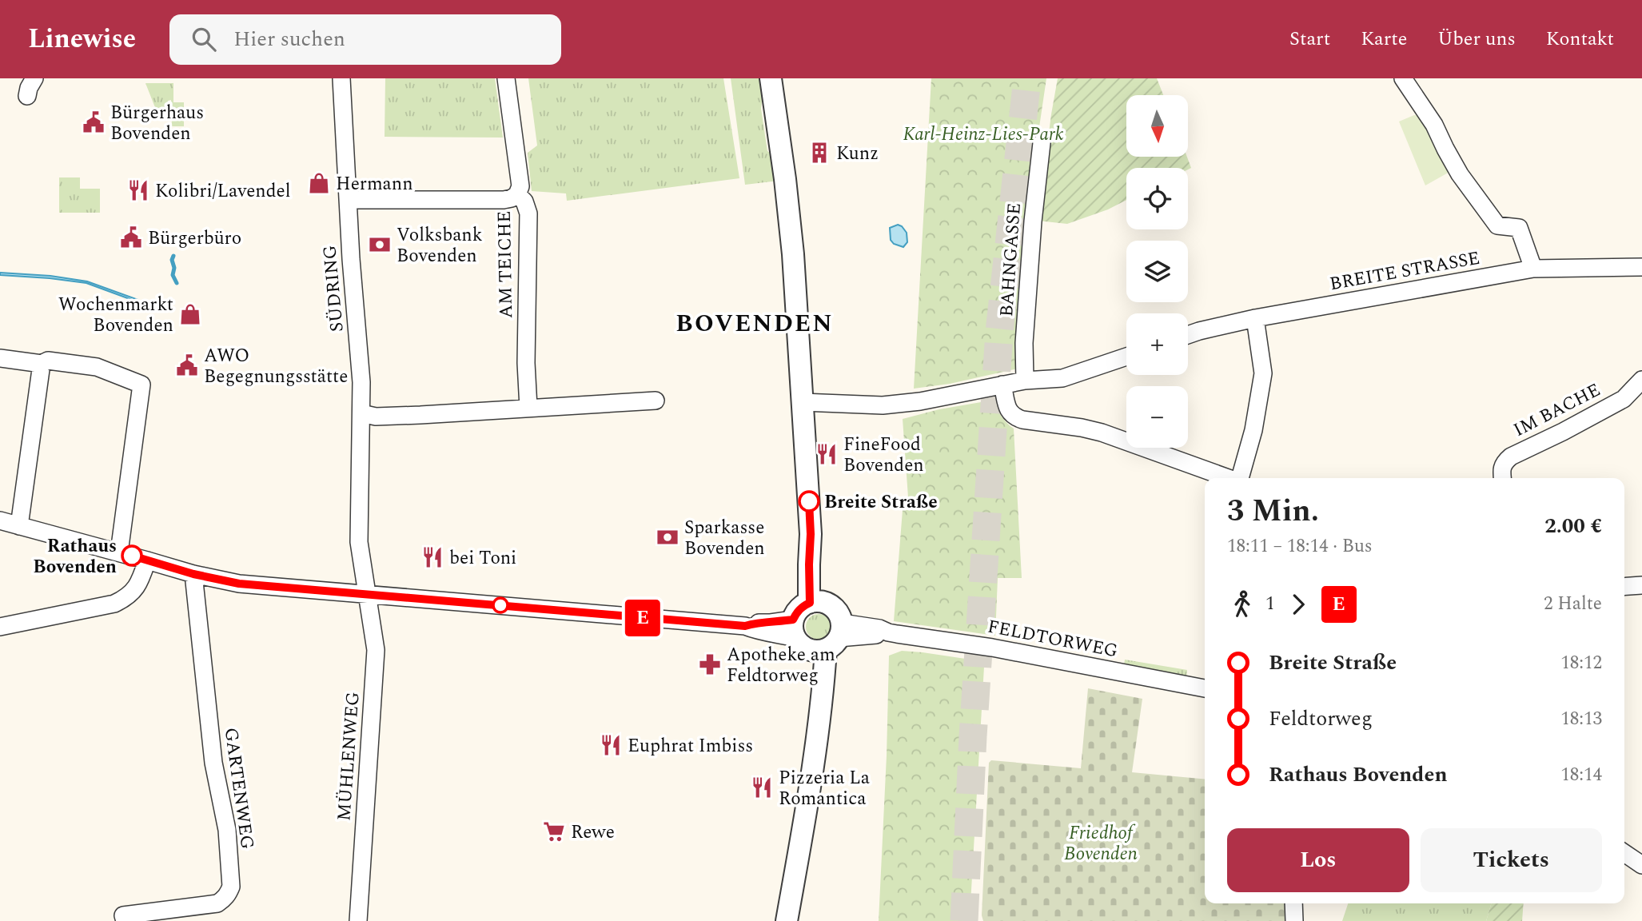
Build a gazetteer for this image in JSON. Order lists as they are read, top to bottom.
{
  "streets": {
    "street": [
      "BAHNGASSE",
      "AM TEICHE",
      "BREITE STRASSE",
      "SÜDRING",
      "IM BACHE",
      "FELDTORWEG",
      "MÜHLENWEG",
      "GARTENWEG"
    ]
  },
  "crossings": [
    ["AM TEICHE", "SÜDRING"],
    ["SÜDRING", "FELDTORWEG"],
    ["SÜDRING", "MÜHLENWEG"],
    ["FELDTORWEG", "MÜHLENWEG"],
    ["FELDTORWEG", "GARTENWEG"]
  ],
  "districts": ["BOVENDEN"],
  "parks": ["Karl-Heinz-Lies-Park", "Friedhof Bovenden"],
  "places": {
    "public building": ["Bürgerhaus Bovenden", "Bürgerbüro", "AWO Begegnungsstätte"],
    "building": ["Kunz"],
    "shop": ["Hermann", "Wochenmarkt Bovenden"],
    "restaurant": [
      "Kolibri/Lavendel",
      "FineFood Bovenden",
      "bei Toni",
      "Euphrat Imbiss",
      "Pizzeria La Romantica"
    ],
    "bank": ["Volksbank Bovenden", "Sparkasse Bovenden"],
    "other": ["Breite Straße", "Rathaus Bovenden"],
    "pharmacy": ["Apotheke am Feldtorweg"],
    "supermarket": ["Rewe"]
  },
  "lines": ["bus line E"],
  "north": "bottom",
  "page": {
    "header": "Linewise",
    "search": "Hier suchen",
    "nav": [
      "Start",
      "Karte",
      "Über uns",
      "Kontakt"
    ],
    "on_map": "E",
    "map_buttons": ["+", "−"],
    "heading": ["3 Min.", "18:11 – 18:14 · Bus", "2.00 €"],
    "legs": ["1", "E", "2 Halte"],
    "list": [
      {
        "name": "Breite Straße",
        "value": "18:12"
      },
      {
        "name": "Feldtorweg",
        "value": "18:13"
      },
      {
        "name": "Rathaus Bovenden",
        "value": "18:14"
      }
    ],
    "buttons": ["Los", "Tickets"]
  }
}
